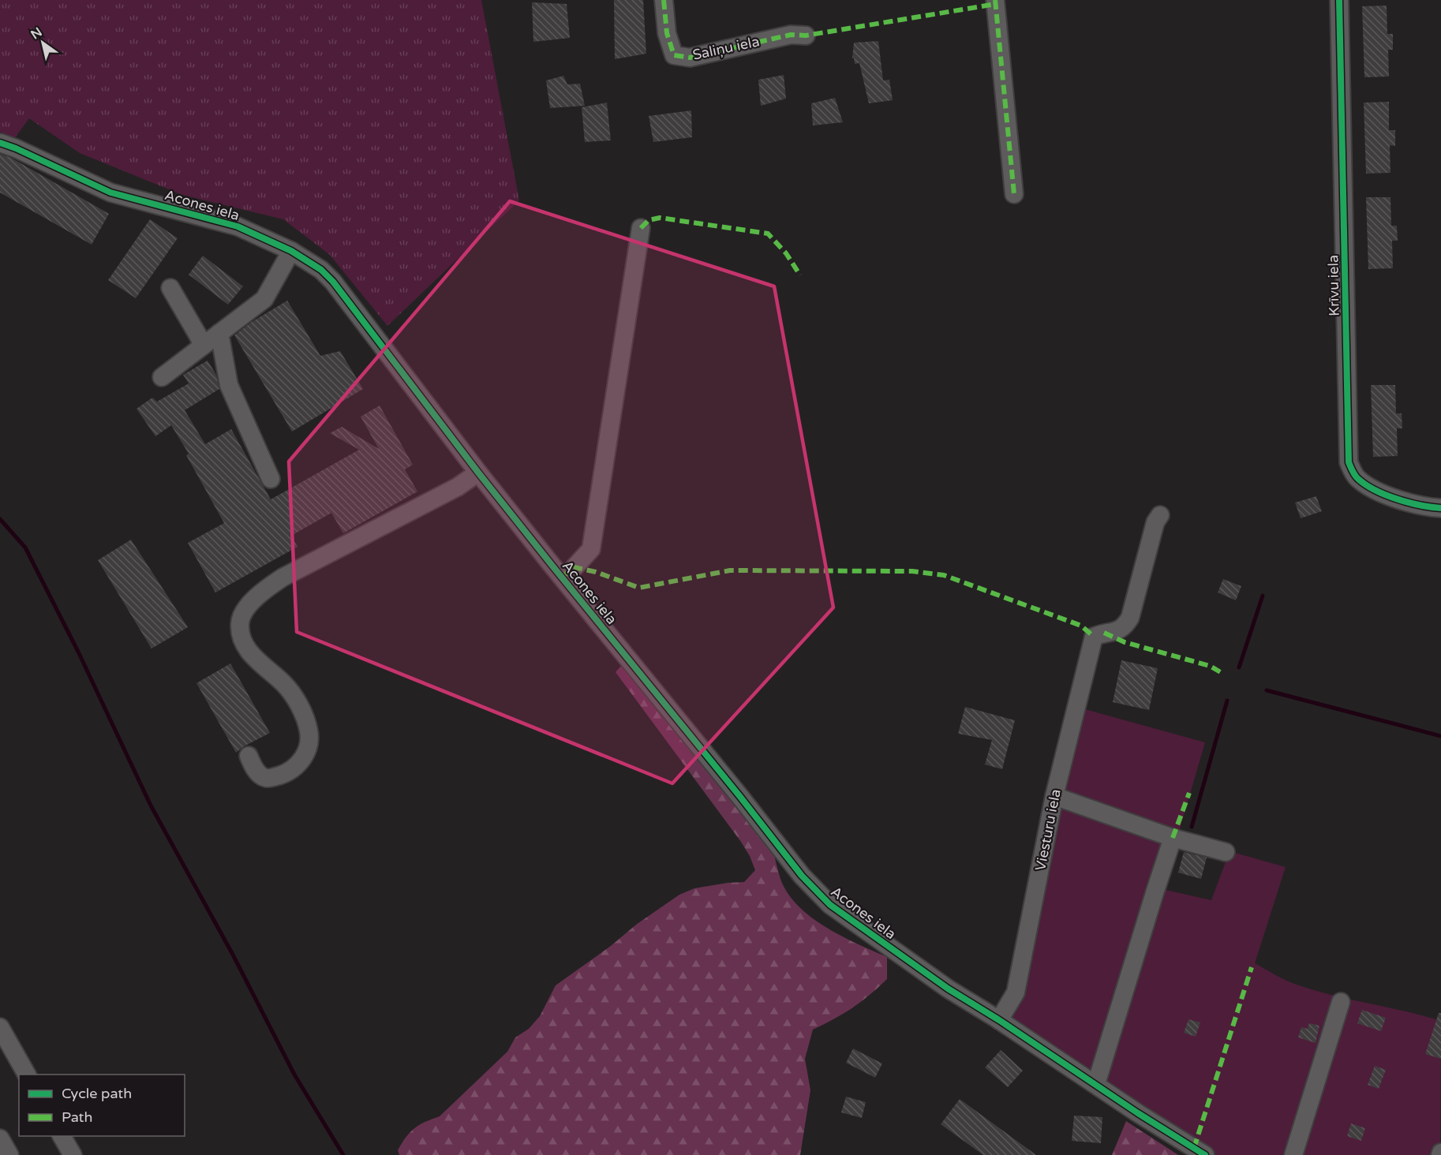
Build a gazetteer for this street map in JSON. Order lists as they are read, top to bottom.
{
  "streets": {
    "street": [
      "Saliņu iela",
      "Acones iela",
      "Krīvu iela",
      "Viesturu iela"
    ]
  },
  "crossings": [
    ["Acones iela", "Viesturu iela"]
  ],
  "legend": ["Cycle path", "Path"],
  "north": "top left"
}
